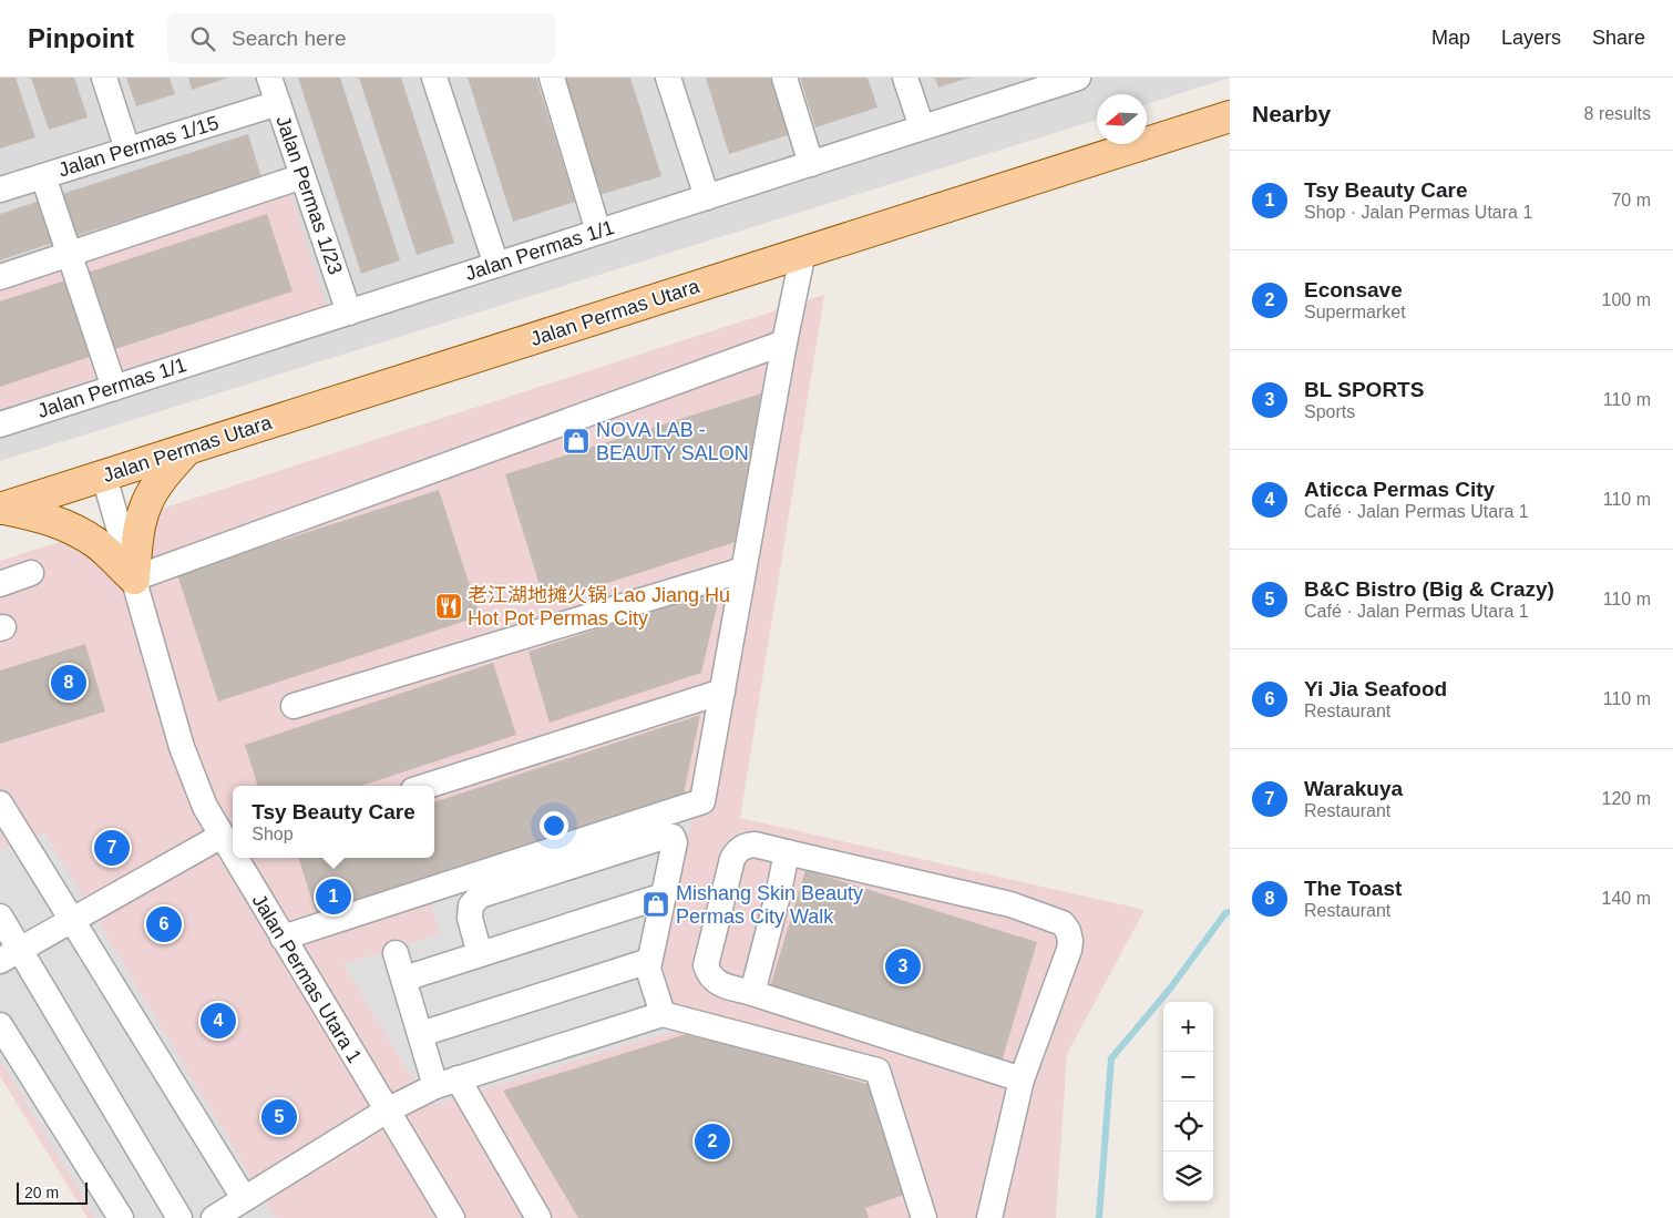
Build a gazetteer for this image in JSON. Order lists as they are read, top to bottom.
{
  "streets": {
    "main road": ["Jalan Permas Utara"],
    "street": [
      "Jalan Permas 1/15",
      "Jalan Permas 1/23",
      "Jalan Permas 1/1",
      "Jalan Permas Utara 1"
    ]
  },
  "crossings": [
    ["Jalan Permas 1/15", "Jalan Permas 1/23"],
    ["Jalan Permas 1/23", "Jalan Permas 1/1"],
    ["Jalan Permas Utara", "Jalan Permas Utara 1"]
  ],
  "places": {
    "shop": ["NOVA LAB - BEAUTY SALON", "Mishang Skin Beauty Permas City Walk"],
    "restaurant": ["老江湖地摊火锅 Lao Jiang Hu Hot Pot Permas City"]
  },
  "scale_bar": "20 m",
  "north": "left",
  "page": {
    "header": "Pinpoint",
    "search": "Search here",
    "nav": ["Map", "Layers", "Share"],
    "heading": ["Nearby", "8 results"],
    "list": [
      {
        "mark": "1",
        "name": "Tsy Beauty Care",
        "note": "Shop · Jalan Permas Utara 1",
        "value": "70 m"
      },
      {
        "mark": "2",
        "name": "Econsave",
        "note": "Supermarket",
        "value": "100 m"
      },
      {
        "mark": "3",
        "name": "BL SPORTS",
        "note": "Sports",
        "value": "110 m"
      },
      {
        "mark": "4",
        "name": "Aticca Permas City",
        "note": "Café · Jalan Permas Utara 1",
        "value": "110 m"
      },
      {
        "mark": "5",
        "name": "B&C Bistro (Big & Crazy)",
        "note": "Café · Jalan Permas Utara 1",
        "value": "110 m"
      },
      {
        "mark": "6",
        "name": "Yi Jia Seafood",
        "note": "Restaurant",
        "value": "110 m"
      },
      {
        "mark": "7",
        "name": "Warakuya",
        "note": "Restaurant",
        "value": "120 m"
      },
      {
        "mark": "8",
        "name": "The Toast",
        "note": "Restaurant",
        "value": "140 m"
      }
    ],
    "pins": [
      "8",
      "7",
      "1",
      "6",
      "3",
      "4",
      "5",
      "2"
    ],
    "popup": ["Tsy Beauty Care", "Shop"],
    "map_buttons": ["+", "−"],
    "scale": "20 m"
  }
}
